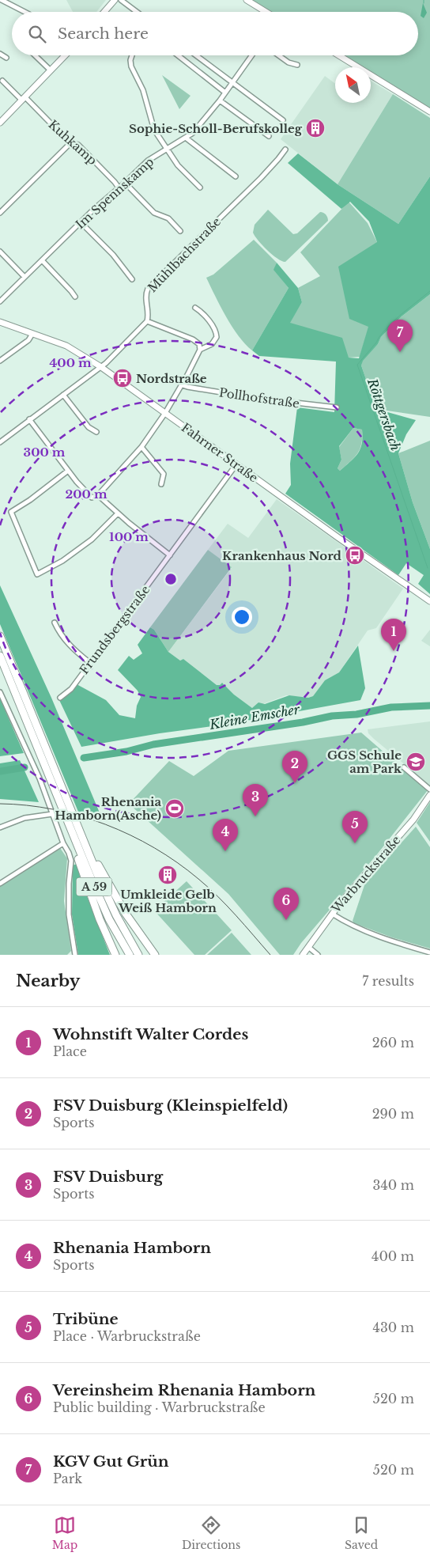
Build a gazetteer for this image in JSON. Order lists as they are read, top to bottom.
{
  "streets": {
    "highway": ["A 59"],
    "street": [
      "Kuhkamp",
      "Im Spennskamp",
      "Mühlbachstraße",
      "Pollhofstraße",
      "Fahrner Straße",
      "Frundsbergstraße",
      "Warbruckstraße"
    ]
  },
  "crossings": [
    ["Kuhkamp", "Im Spennskamp"],
    ["Fahrner Straße", "Frundsbergstraße"]
  ],
  "water": ["Röttgersbach", "Kleine Emscher"],
  "places": {
    "building": ["Sophie-Scholl-Berufskolleg", "Umkleide Gelb Weiß Hamborn"],
    "bus stop": ["Nordstraße", "Krankenhaus Nord"],
    "school or university": ["GGS Schule am Park"],
    "sports": ["Rhenania Hamborn(Asche)"]
  },
  "north": "top left",
  "page": {
    "search": "Search here",
    "pins": [
      "7",
      "1",
      "2",
      "3",
      "5",
      "4",
      "6"
    ],
    "heading": ["Nearby", "7 results"],
    "list": [
      {
        "mark": "1",
        "name": "Wohnstift Walter Cordes",
        "note": "Place",
        "value": "260 m"
      },
      {
        "mark": "2",
        "name": "FSV Duisburg (Kleinspielfeld)",
        "note": "Sports",
        "value": "290 m"
      },
      {
        "mark": "3",
        "name": "FSV Duisburg",
        "note": "Sports",
        "value": "340 m"
      },
      {
        "mark": "4",
        "name": "Rhenania Hamborn",
        "note": "Sports",
        "value": "400 m"
      },
      {
        "mark": "5",
        "name": "Tribüne",
        "note": "Place · Warbruckstraße",
        "value": "430 m"
      },
      {
        "mark": "6",
        "name": "Vereinsheim Rhenania Hamborn",
        "note": "Public building · Warbruckstraße",
        "value": "520 m"
      },
      {
        "mark": "7",
        "name": "KGV Gut Grün",
        "note": "Park",
        "value": "520 m"
      }
    ],
    "nav": ["Map", "Directions", "Saved"]
  },
  "rings": [
    "400 m",
    "300 m",
    "200 m",
    "100 m"
  ]
}
